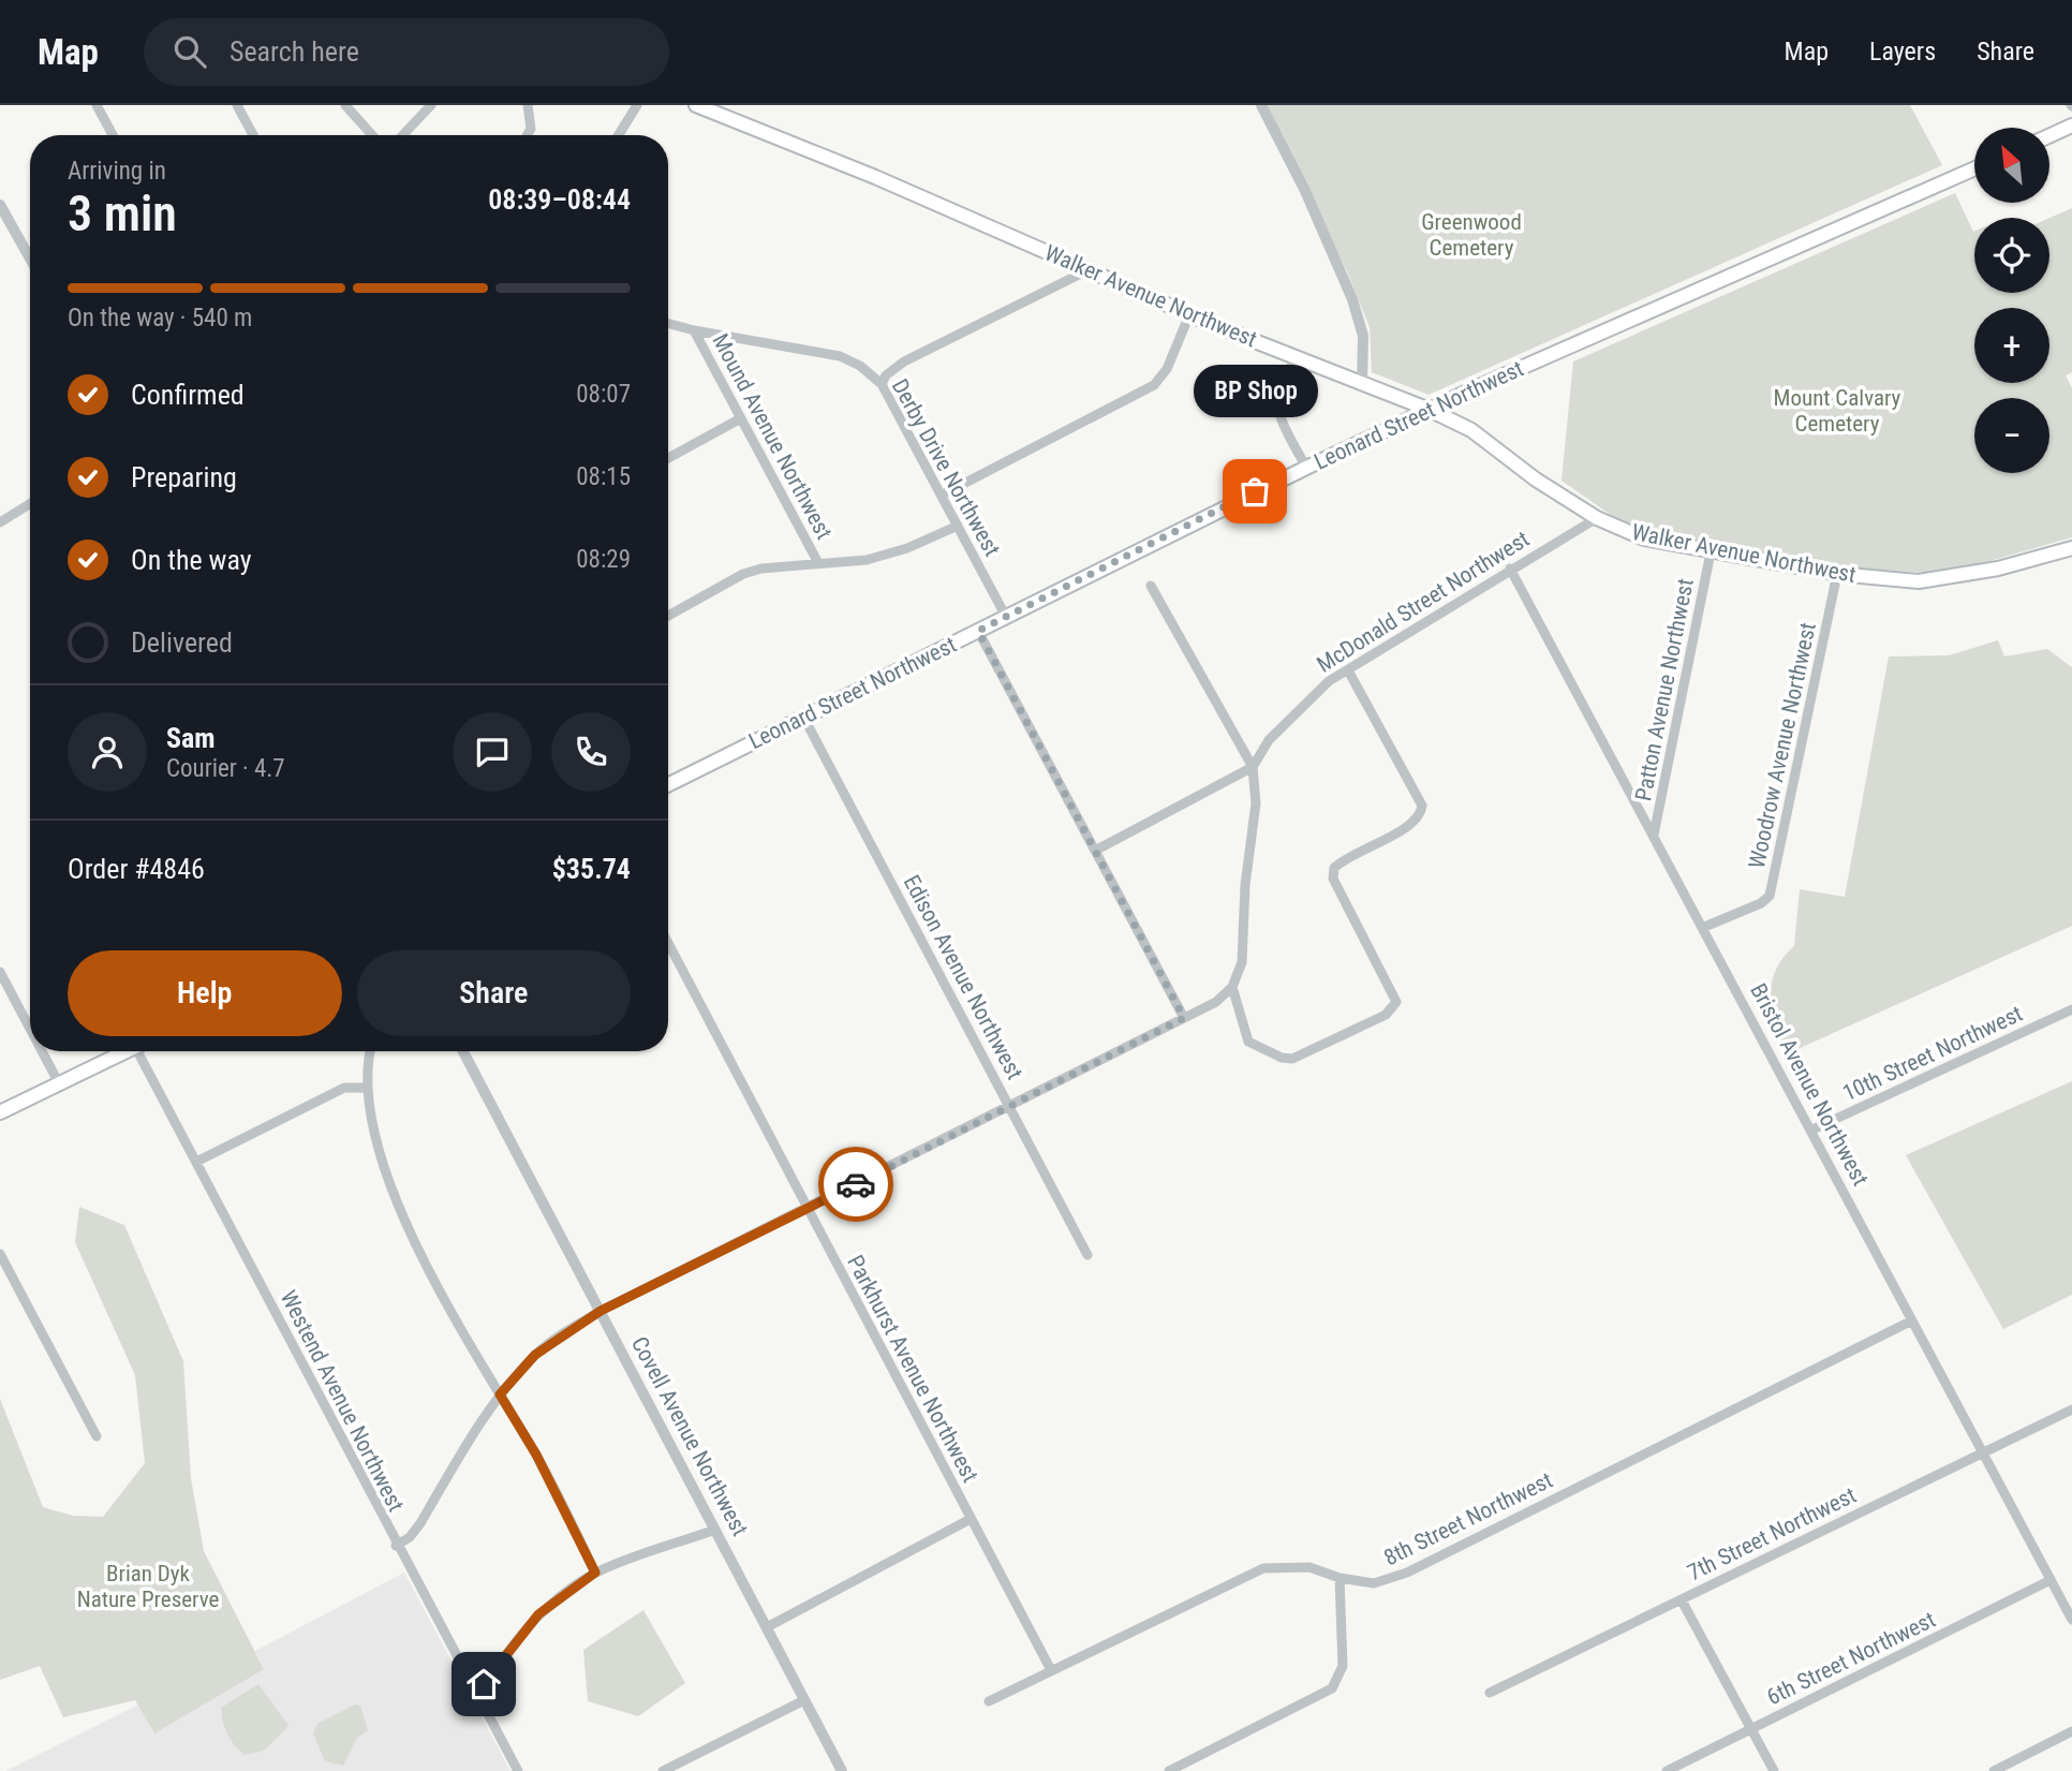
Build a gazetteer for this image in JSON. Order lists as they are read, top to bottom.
{
  "streets": {
    "main road": ["Walker Avenue Northwest", "Leonard Street Northwest"],
    "street": [
      "Mound Avenue Northwest",
      "Derby Drive Northwest",
      "McDonald Street Northwest",
      "Patton Avenue Northwest",
      "Woodrow Avenue Northwest",
      "Edison Avenue Northwest",
      "10th Street Northwest",
      "Bristol Avenue Northwest",
      "Parkhurst Avenue Northwest",
      "Westend Avenue Northwest",
      "Covell Avenue Northwest",
      "8th Street Northwest",
      "7th Street Northwest",
      "6th Street Northwest"
    ]
  },
  "crossings": [
    ["Walker Avenue Northwest", "Leonard Street Northwest"],
    ["Walker Avenue Northwest", "McDonald Street Northwest"],
    ["Walker Avenue Northwest", "Patton Avenue Northwest"],
    ["Walker Avenue Northwest", "Woodrow Avenue Northwest"],
    ["Leonard Street Northwest", "Derby Drive Northwest"],
    ["Leonard Street Northwest", "Edison Avenue Northwest"],
    ["Mound Avenue Northwest", "Derby Drive Northwest"],
    ["McDonald Street Northwest", "Bristol Avenue Northwest"],
    ["Patton Avenue Northwest", "Bristol Avenue Northwest"],
    ["Woodrow Avenue Northwest", "Bristol Avenue Northwest"],
    ["10th Street Northwest", "Bristol Avenue Northwest"],
    ["Bristol Avenue Northwest", "8th Street Northwest"],
    ["Bristol Avenue Northwest", "7th Street Northwest"],
    ["Bristol Avenue Northwest", "6th Street Northwest"],
    ["Parkhurst Avenue Northwest", "8th Street Northwest"]
  ],
  "parks": ["Greenwood Cemetery", "Mount Calvary Cemetery", "Brian Dyk Nature Preserve"],
  "places": ["BP Shop"],
  "north": "top left",
  "page": {
    "header": "Map",
    "search": "Search here",
    "nav": ["Map", "Layers", "Share"],
    "map_buttons": ["+", "−"],
    "heading": ["3 min", "Arriving in", "08:39–08:44"],
    "panel": [
      "Sam",
      "Courier · 4.7",
      "Order #4846",
      "$35.74"
    ],
    "bar": "On the way · 540 m",
    "list": [
      ["Confirmed", "08:07"],
      ["Preparing", "08:15"],
      ["On the way", "08:29"],
      "Delivered"
    ],
    "bubble": "BP Shop",
    "buttons": ["Help", "Share"]
  }
}
